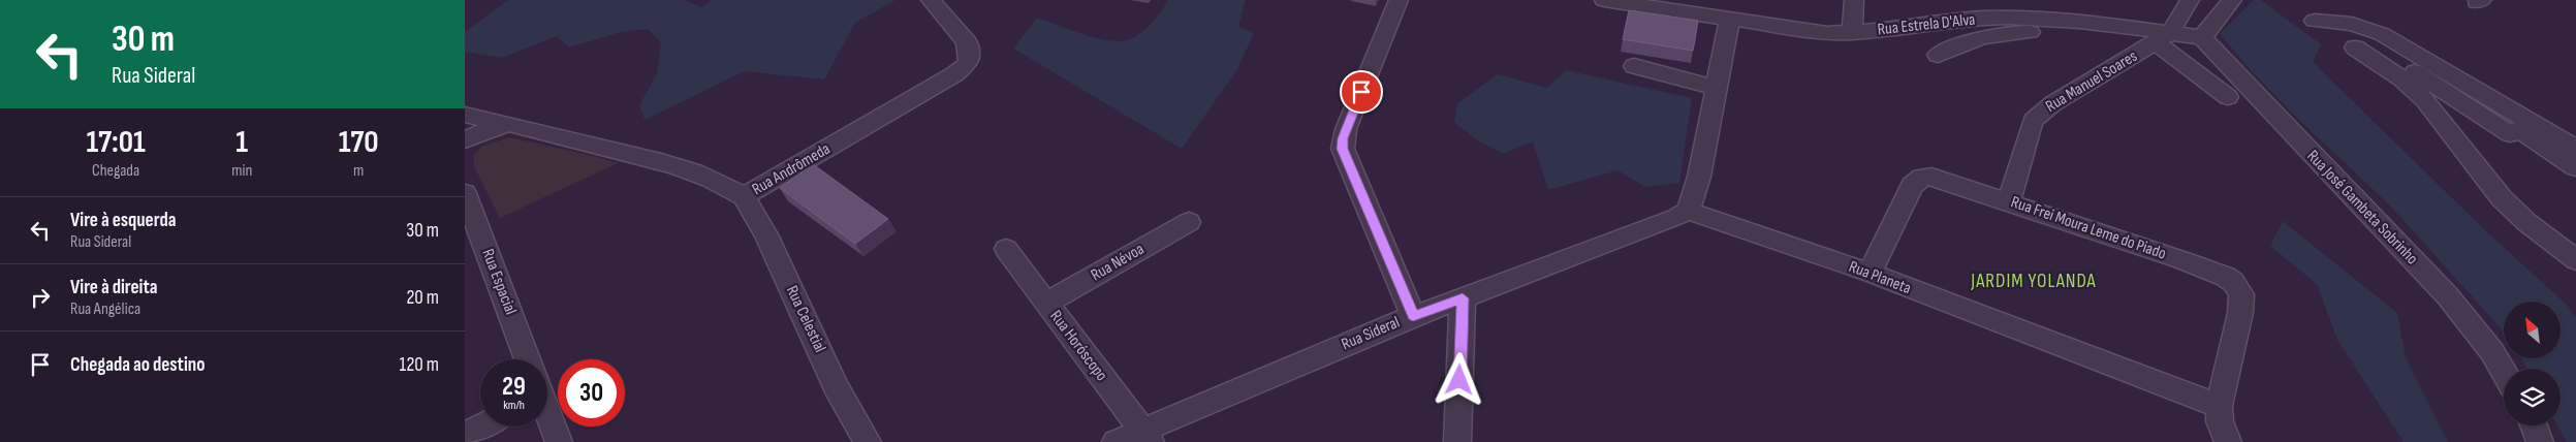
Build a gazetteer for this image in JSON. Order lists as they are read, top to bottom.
{
  "streets": {
    "street": [
      "Rua Estrela D'Alva",
      "Rua Manuel Soares",
      "Rua Andrômeda",
      "Rua José Gambeta Sobrinho",
      "Rua Frei Moura Leme do Piado",
      "Rua Névoa",
      "Rua Planeta",
      "Rua Espacial",
      "Rua Celestial",
      "Rua Sideral",
      "Rua Horóscopo"
    ]
  },
  "crossings": [
    ["Rua Estrela D'Alva", "Rua Manuel Soares"],
    ["Rua Estrela D'Alva", "Rua José Gambeta Sobrinho"],
    ["Rua Manuel Soares", "Rua Frei Moura Leme do Piado"],
    ["Rua Andrômeda", "Rua Celestial"],
    ["Rua Frei Moura Leme do Piado", "Rua Planeta"],
    ["Rua Névoa", "Rua Horóscopo"],
    ["Rua Planeta", "Rua Sideral"],
    ["Rua Sideral", "Rua Horóscopo"]
  ],
  "districts": ["JARDIM YOLANDA"],
  "north": "top left",
  "page": {
    "turn": ["30 m", "Rua Sideral"],
    "eta": [
      "17:01",
      "Chegada",
      "1",
      "min",
      "170",
      "m"
    ],
    "list": [
      {
        "name": "Vire à esquerda",
        "note": "Rua Sideral",
        "value": "30 m"
      },
      {
        "name": "Vire à direita",
        "note": "Rua Angélica",
        "value": "20 m"
      },
      {
        "name": "Chegada ao destino",
        "value": "120 m"
      }
    ],
    "speed": "29 km/h",
    "limit": "30"
  }
}
